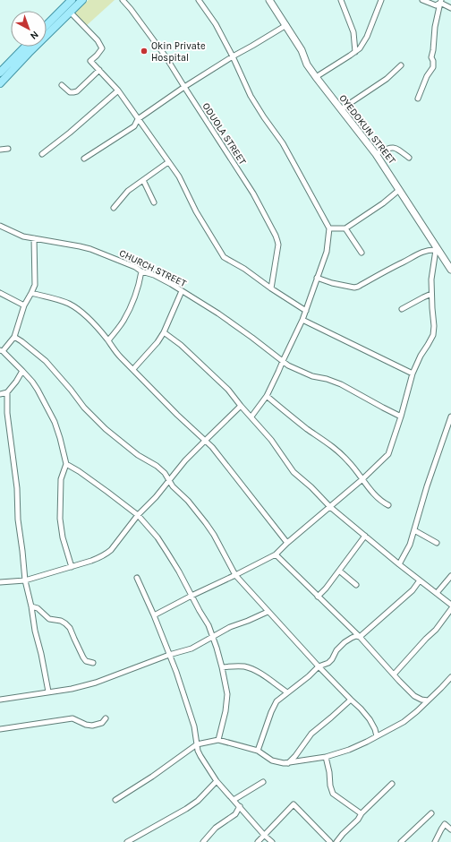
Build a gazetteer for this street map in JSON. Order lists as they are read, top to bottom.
{
  "streets": {
    "street": ["OYEDOKUN STREET", "ODUOLA STREET", "CHURCH STREET"]
  },
  "places": ["Okin Private Hospital"],
  "north": "bottom right"
}
